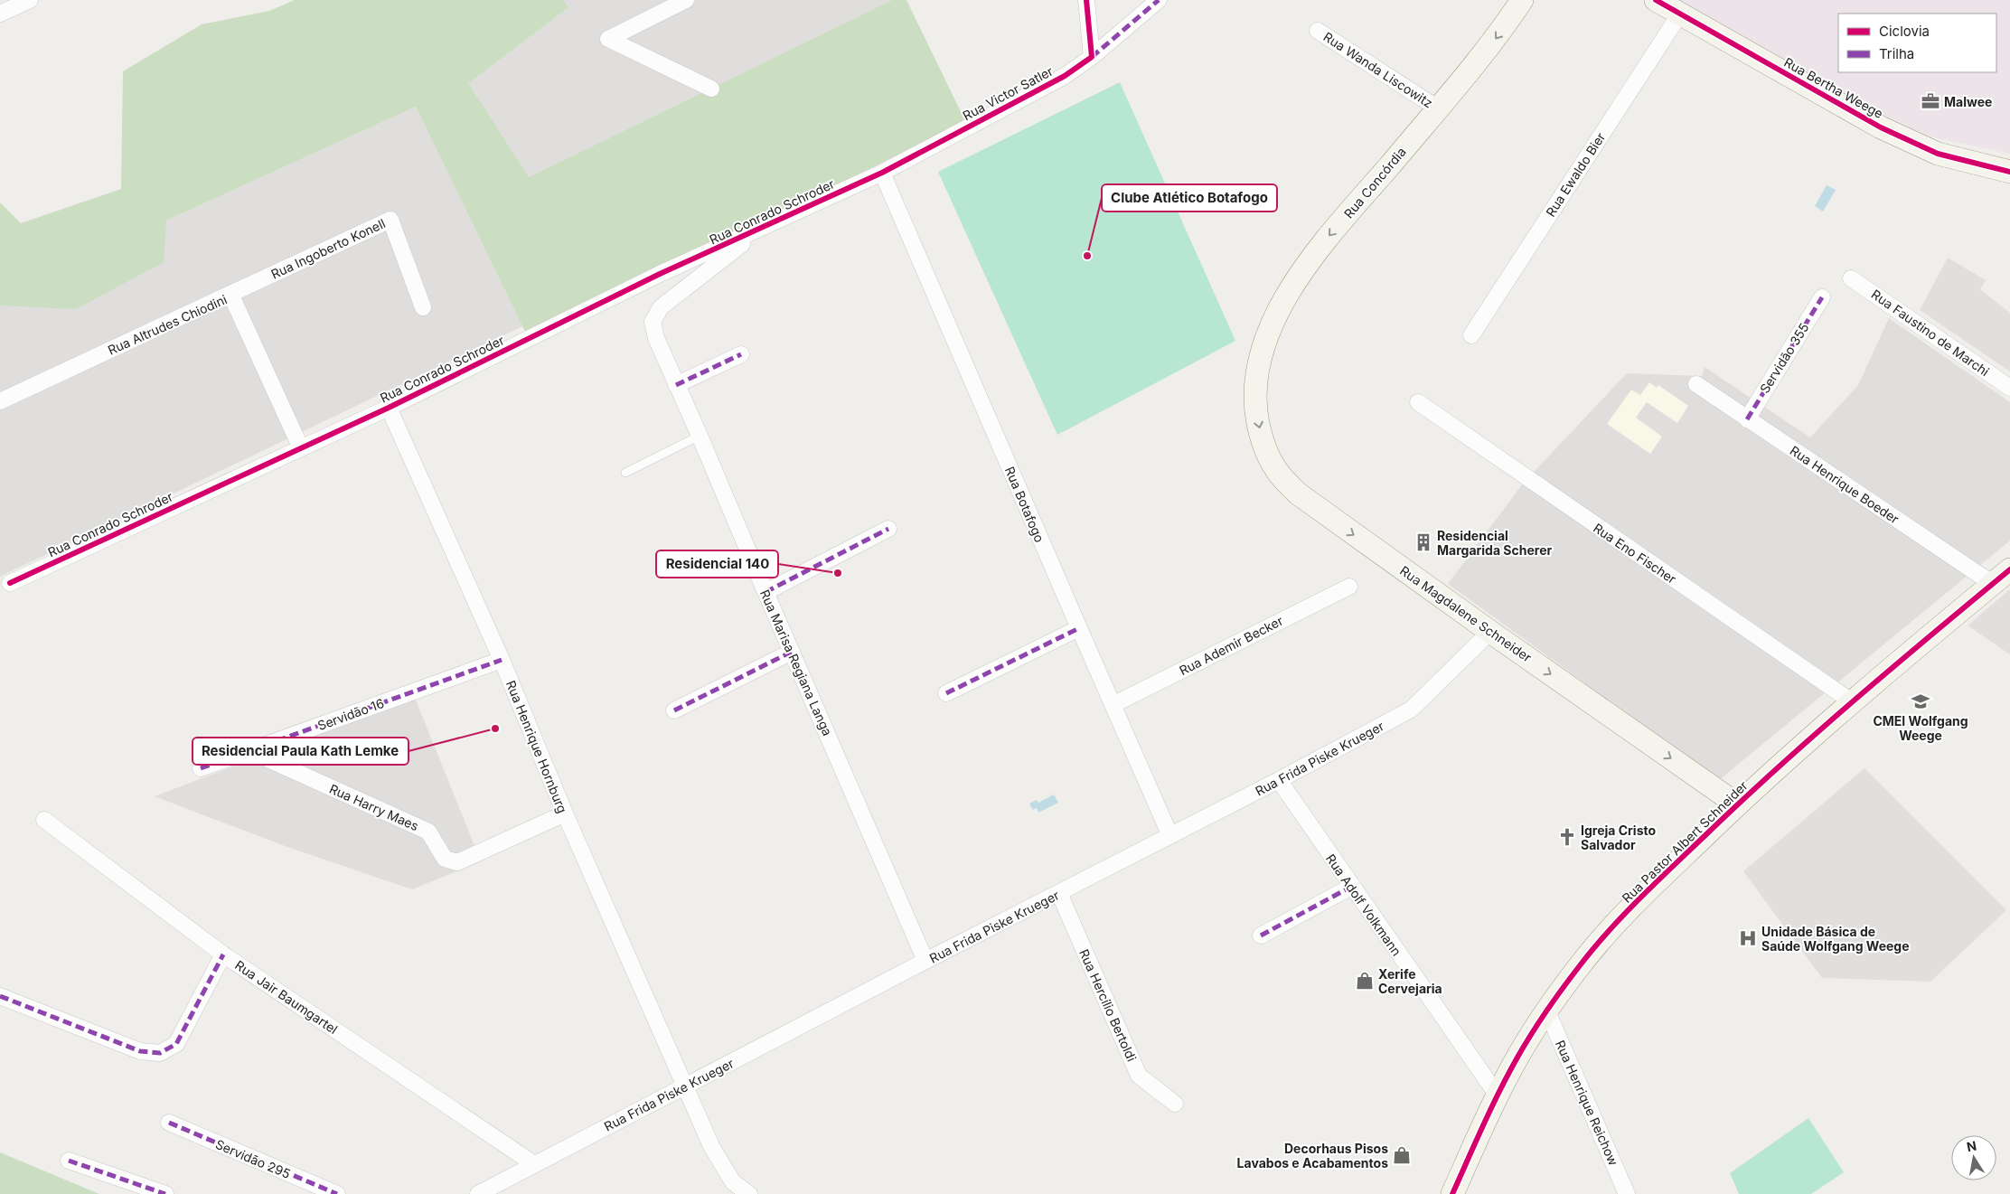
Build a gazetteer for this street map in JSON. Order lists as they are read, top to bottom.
{
  "streets": {
    "main road": [
      "Rua Bertha Weege",
      "Rua Concórdia",
      "Rua Magdalene Schneider",
      "Rua Pastor Albert Schneider"
    ],
    "street": [
      "Rua Wanda Liscowitz",
      "Rua Victor Satler",
      "Rua Ewaldo Bier",
      "Rua Conrado Schroder",
      "Rua Ingoberto Konell",
      "Rua Altrudes Chiodini",
      "Rua Faustino de Marchi",
      "Servidão 355",
      "Rua Henrique Boeder",
      "Rua Botafogo",
      "Rua Eno Fischer",
      "Rua Ademir Becker",
      "Rua Marisa Regiana Langa",
      "Servidão 16",
      "Rua Henrique Hornburg",
      "Rua Frida Piske Krueger",
      "Rua Harry Maes",
      "Rua Adolf Volkmann",
      "Rua Jair Baumgartel",
      "Rua Hercílio Bertoldi",
      "Rua Henrique Reichow",
      "Servidão 295"
    ]
  },
  "crossings": [
    ["Rua Wanda Liscowitz", "Rua Concórdia"],
    ["Rua Bertha Weege", "Rua Ewaldo Bier"],
    ["Rua Victor Satler", "Rua Conrado Schroder"],
    ["Rua Victor Satler", "Rua Botafogo"],
    ["Rua Concórdia", "Rua Magdalene Schneider"],
    ["Rua Conrado Schroder", "Rua Altrudes Chiodini"],
    ["Rua Conrado Schroder", "Rua Botafogo"],
    ["Rua Conrado Schroder", "Rua Marisa Regiana Langa"],
    ["Rua Conrado Schroder", "Rua Henrique Hornburg"],
    ["Rua Ingoberto Konell", "Rua Altrudes Chiodini"],
    ["Servidão 355", "Rua Henrique Boeder"],
    ["Rua Henrique Boeder", "Rua Pastor Albert Schneider"],
    ["Rua Botafogo", "Rua Ademir Becker"],
    ["Rua Botafogo", "Rua Frida Piske Krueger"],
    ["Rua Eno Fischer", "Rua Pastor Albert Schneider"],
    ["Rua Magdalene Schneider", "Rua Frida Piske Krueger"],
    ["Rua Magdalene Schneider", "Rua Pastor Albert Schneider"],
    ["Rua Marisa Regiana Langa", "Rua Frida Piske Krueger"],
    ["Servidão 16", "Rua Henrique Hornburg"],
    ["Rua Henrique Hornburg", "Rua Frida Piske Krueger"],
    ["Rua Henrique Hornburg", "Rua Harry Maes"],
    ["Rua Frida Piske Krueger", "Rua Adolf Volkmann"],
    ["Rua Frida Piske Krueger", "Rua Jair Baumgartel"],
    ["Rua Frida Piske Krueger", "Rua Hercílio Bertoldi"],
    ["Rua Pastor Albert Schneider", "Rua Adolf Volkmann"],
    ["Rua Pastor Albert Schneider", "Rua Henrique Reichow"]
  ],
  "one_way": ["Rua Concórdia", "Rua Magdalene Schneider"],
  "places": {
    "office": ["Malwee"],
    "other": ["Clube Atlético Botafogo", "Residencial 140", "Residencial Paula Kath Lemke"],
    "building": ["Residencial Margarida Scherer"],
    "school or university": ["CMEI Wolfgang Weege"],
    "church": ["Igreja Cristo Salvador"],
    "hospital": ["Unidade Básica de Saúde Wolfgang Weege"],
    "shop": ["Xerife Cervejaria", "Decorhaus Pisos Lavabos e Acabamentos"]
  },
  "legend": ["Ciclovia", "Trilha"],
  "north": "top"
}
